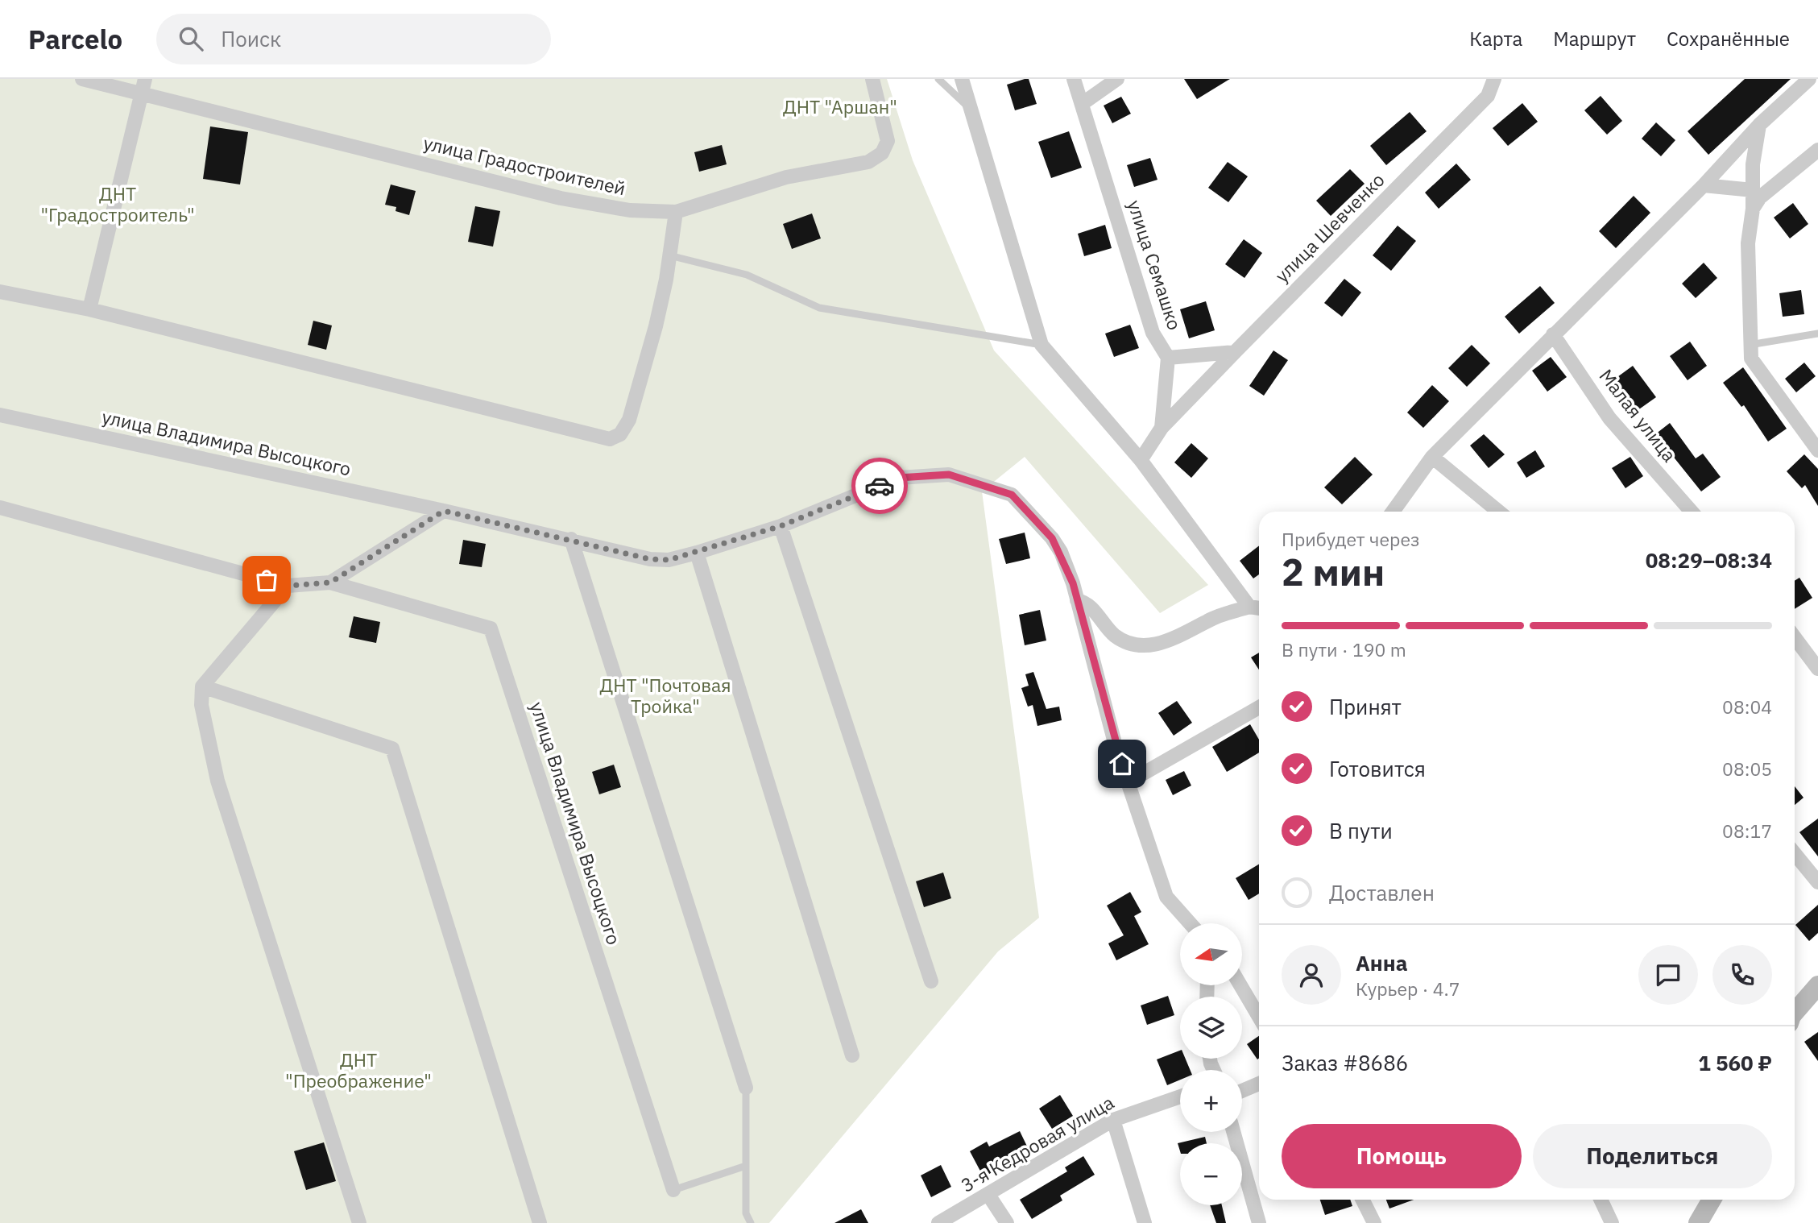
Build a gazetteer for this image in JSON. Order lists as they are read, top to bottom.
{
  "streets": {
    "street": [
      "улица Градостроителей",
      "улица Шевченко",
      "улица Семашко",
      "Малая улица",
      "улица Владимира Высоцкого",
      "3-я Кедровая улица"
    ]
  },
  "crossings": [
    ["улица Шевченко", "улица Семашко"]
  ],
  "parks": [
    "ДНТ \"Аршан\"",
    "ДНТ \"Градостроитель\"",
    "ДНТ \"Почтовая Тройка\"",
    "ДНТ \"Преображение\""
  ],
  "north": "left",
  "page": {
    "header": "Parcelo",
    "search": "Поиск",
    "nav": ["Карта", "Маршрут", "Сохранённые"],
    "heading": ["2 мин", "Прибудет через", "08:29–08:34"],
    "panel": [
      "Анна",
      "Курьер · 4.7",
      "Заказ #8686",
      "1 560 ₽"
    ],
    "bar": "В пути · 190 m",
    "list": [
      ["Принят", "08:04"],
      ["Готовится", "08:05"],
      ["В пути", "08:17"],
      "Доставлен"
    ],
    "map_buttons": ["+", "−"],
    "buttons": ["Помощь", "Поделиться"]
  }
}
